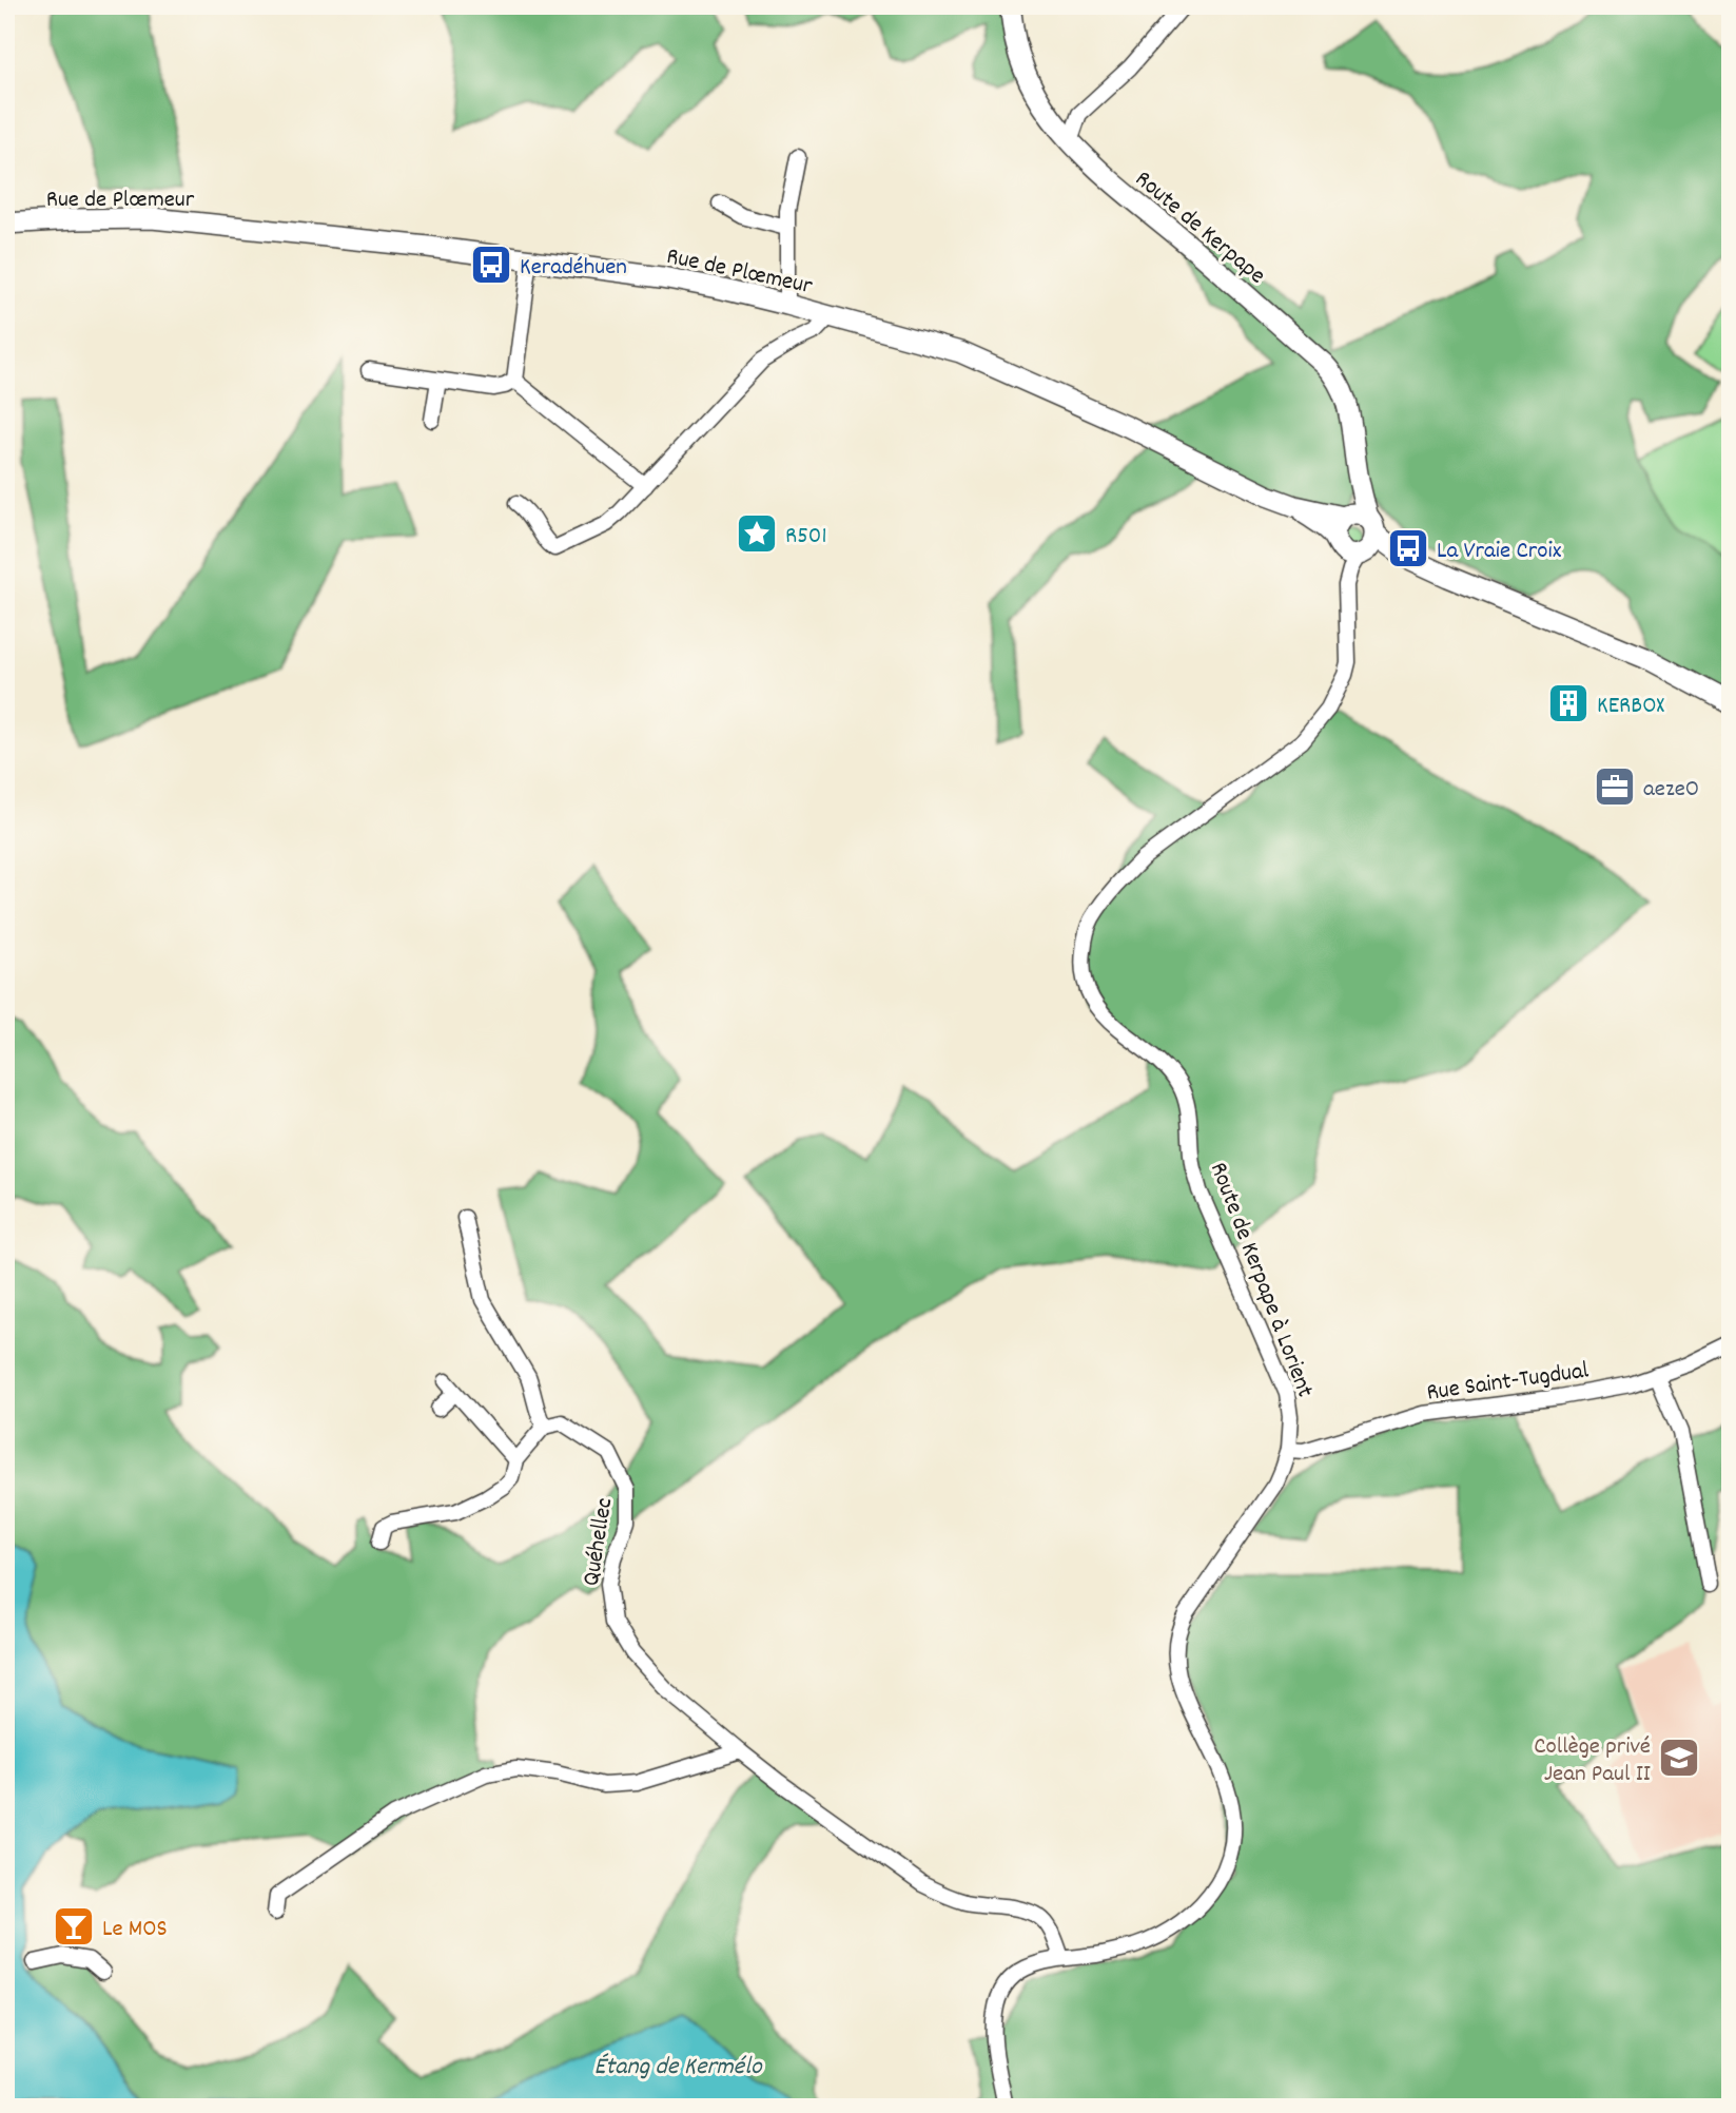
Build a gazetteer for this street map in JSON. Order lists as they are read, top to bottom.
{
  "streets": {
    "main road": ["Rue de Plœmeur", "Route de Kerpape"],
    "street": ["Route de Kerpape à Lorient", "Rue Saint-Tugdual", "Quéhellec"]
  },
  "crossings": [
    ["Rue de Plœmeur", "Route de Kerpape"],
    ["Rue de Plœmeur", "Route de Kerpape à Lorient"],
    ["Route de Kerpape", "Route de Kerpape à Lorient"],
    ["Route de Kerpape à Lorient", "Rue Saint-Tugdual"],
    ["Route de Kerpape à Lorient", "Quéhellec"]
  ],
  "water": ["Étang de Kermélo"],
  "places": {
    "bus stop": ["Keradéhuen", "La Vraie Croix"],
    "place": ["R501"],
    "building": ["KERBOX"],
    "office": ["aezeO"],
    "school or university": ["Collège privé Jean Paul II"],
    "bar": ["Le MOS"]
  }
}
